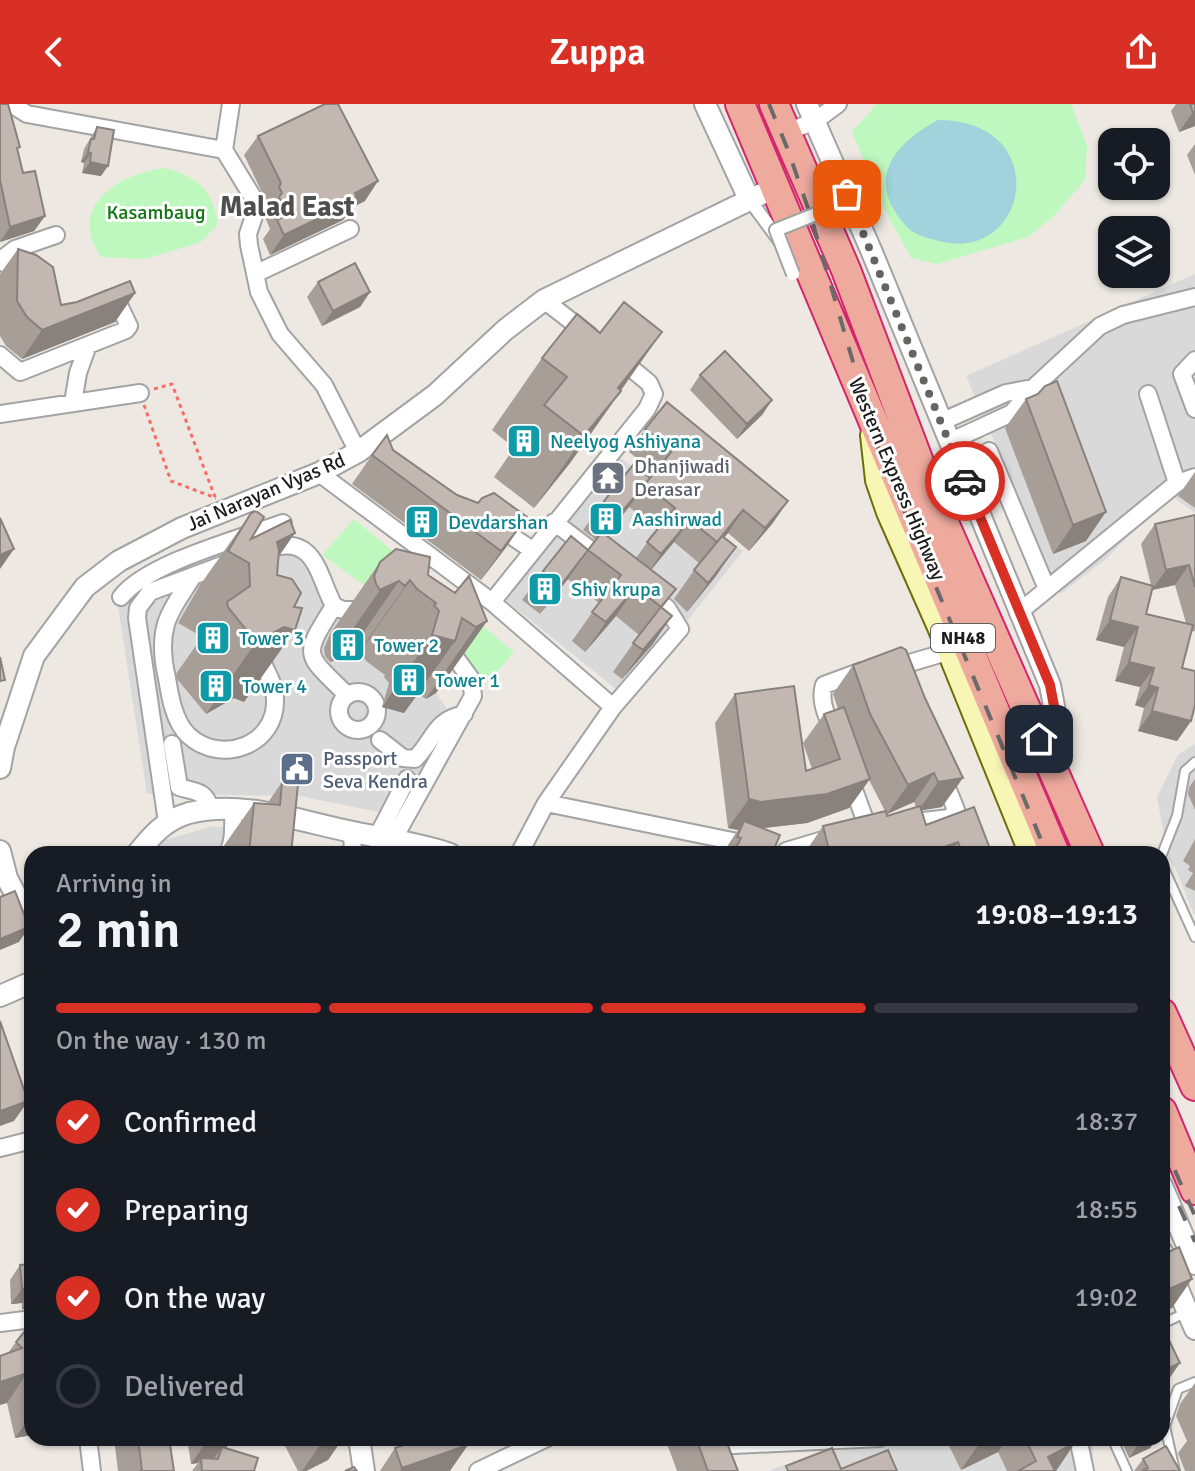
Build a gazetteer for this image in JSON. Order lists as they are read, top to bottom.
{
  "streets": {
    "highway": ["Western Express Highway", "NH48"],
    "street": ["Jai Narayan Vyas Rd"]
  },
  "crossings": [
    ["Western Express Highway", "Jai Narayan Vyas Rd"]
  ],
  "districts": ["Malad East"],
  "parks": ["Kasambaug"],
  "places": {
    "building": [
      "Neelyog Ashiyana",
      "Aashirwad",
      "Devdarshan",
      "Shiv krupa",
      "Tower 3",
      "Tower 2",
      "Tower 1",
      "Tower 4"
    ],
    "temple": ["Dhanjiwadi Derasar"],
    "public building": ["Passport Seva Kendra"]
  },
  "page": {
    "header": "Zuppa",
    "heading": ["2 min", "Arriving in", "19:08–19:13"],
    "bar": "On the way · 130 m",
    "list": [
      ["Confirmed", "18:37"],
      ["Preparing", "18:55"],
      ["On the way", "19:02"],
      "Delivered"
    ]
  }
}
